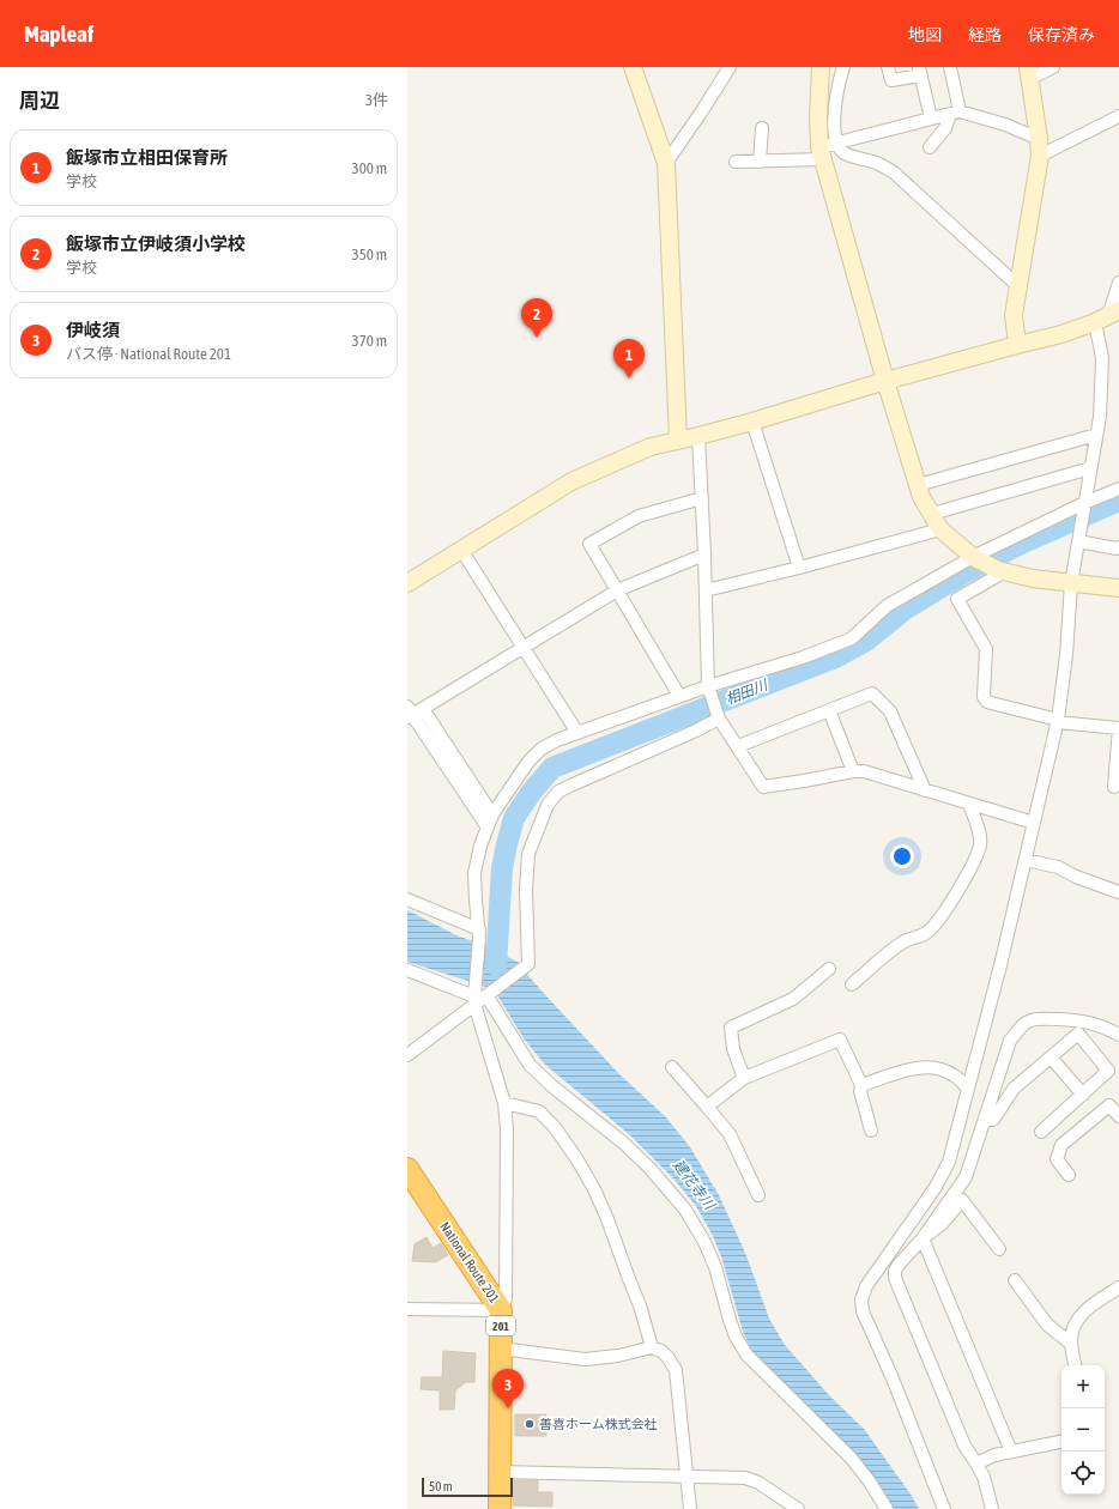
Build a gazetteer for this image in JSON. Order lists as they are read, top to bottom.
{
  "streets": {
    "highway": ["National Route 201", "201"]
  },
  "water": ["相田川", "建花寺川"],
  "places": ["善喜ホーム株式会社"],
  "scale_bar": "50 m",
  "page": {
    "header": "Mapleaf",
    "nav": ["地図", "経路", "保存済み"],
    "heading": ["周辺", "3件"],
    "list": [
      {
        "mark": "1",
        "name": "飯塚市立相田保育所",
        "note": "学校",
        "value": "300 m"
      },
      {
        "mark": "2",
        "name": "飯塚市立伊岐須小学校",
        "note": "学校",
        "value": "350 m"
      },
      {
        "mark": "3",
        "name": "伊岐須",
        "note": "バス停 · National Route 201",
        "value": "370 m"
      }
    ],
    "pins": ["2", "1", "3"],
    "map_buttons": ["+", "−"],
    "scale": "50 m"
  }
}
